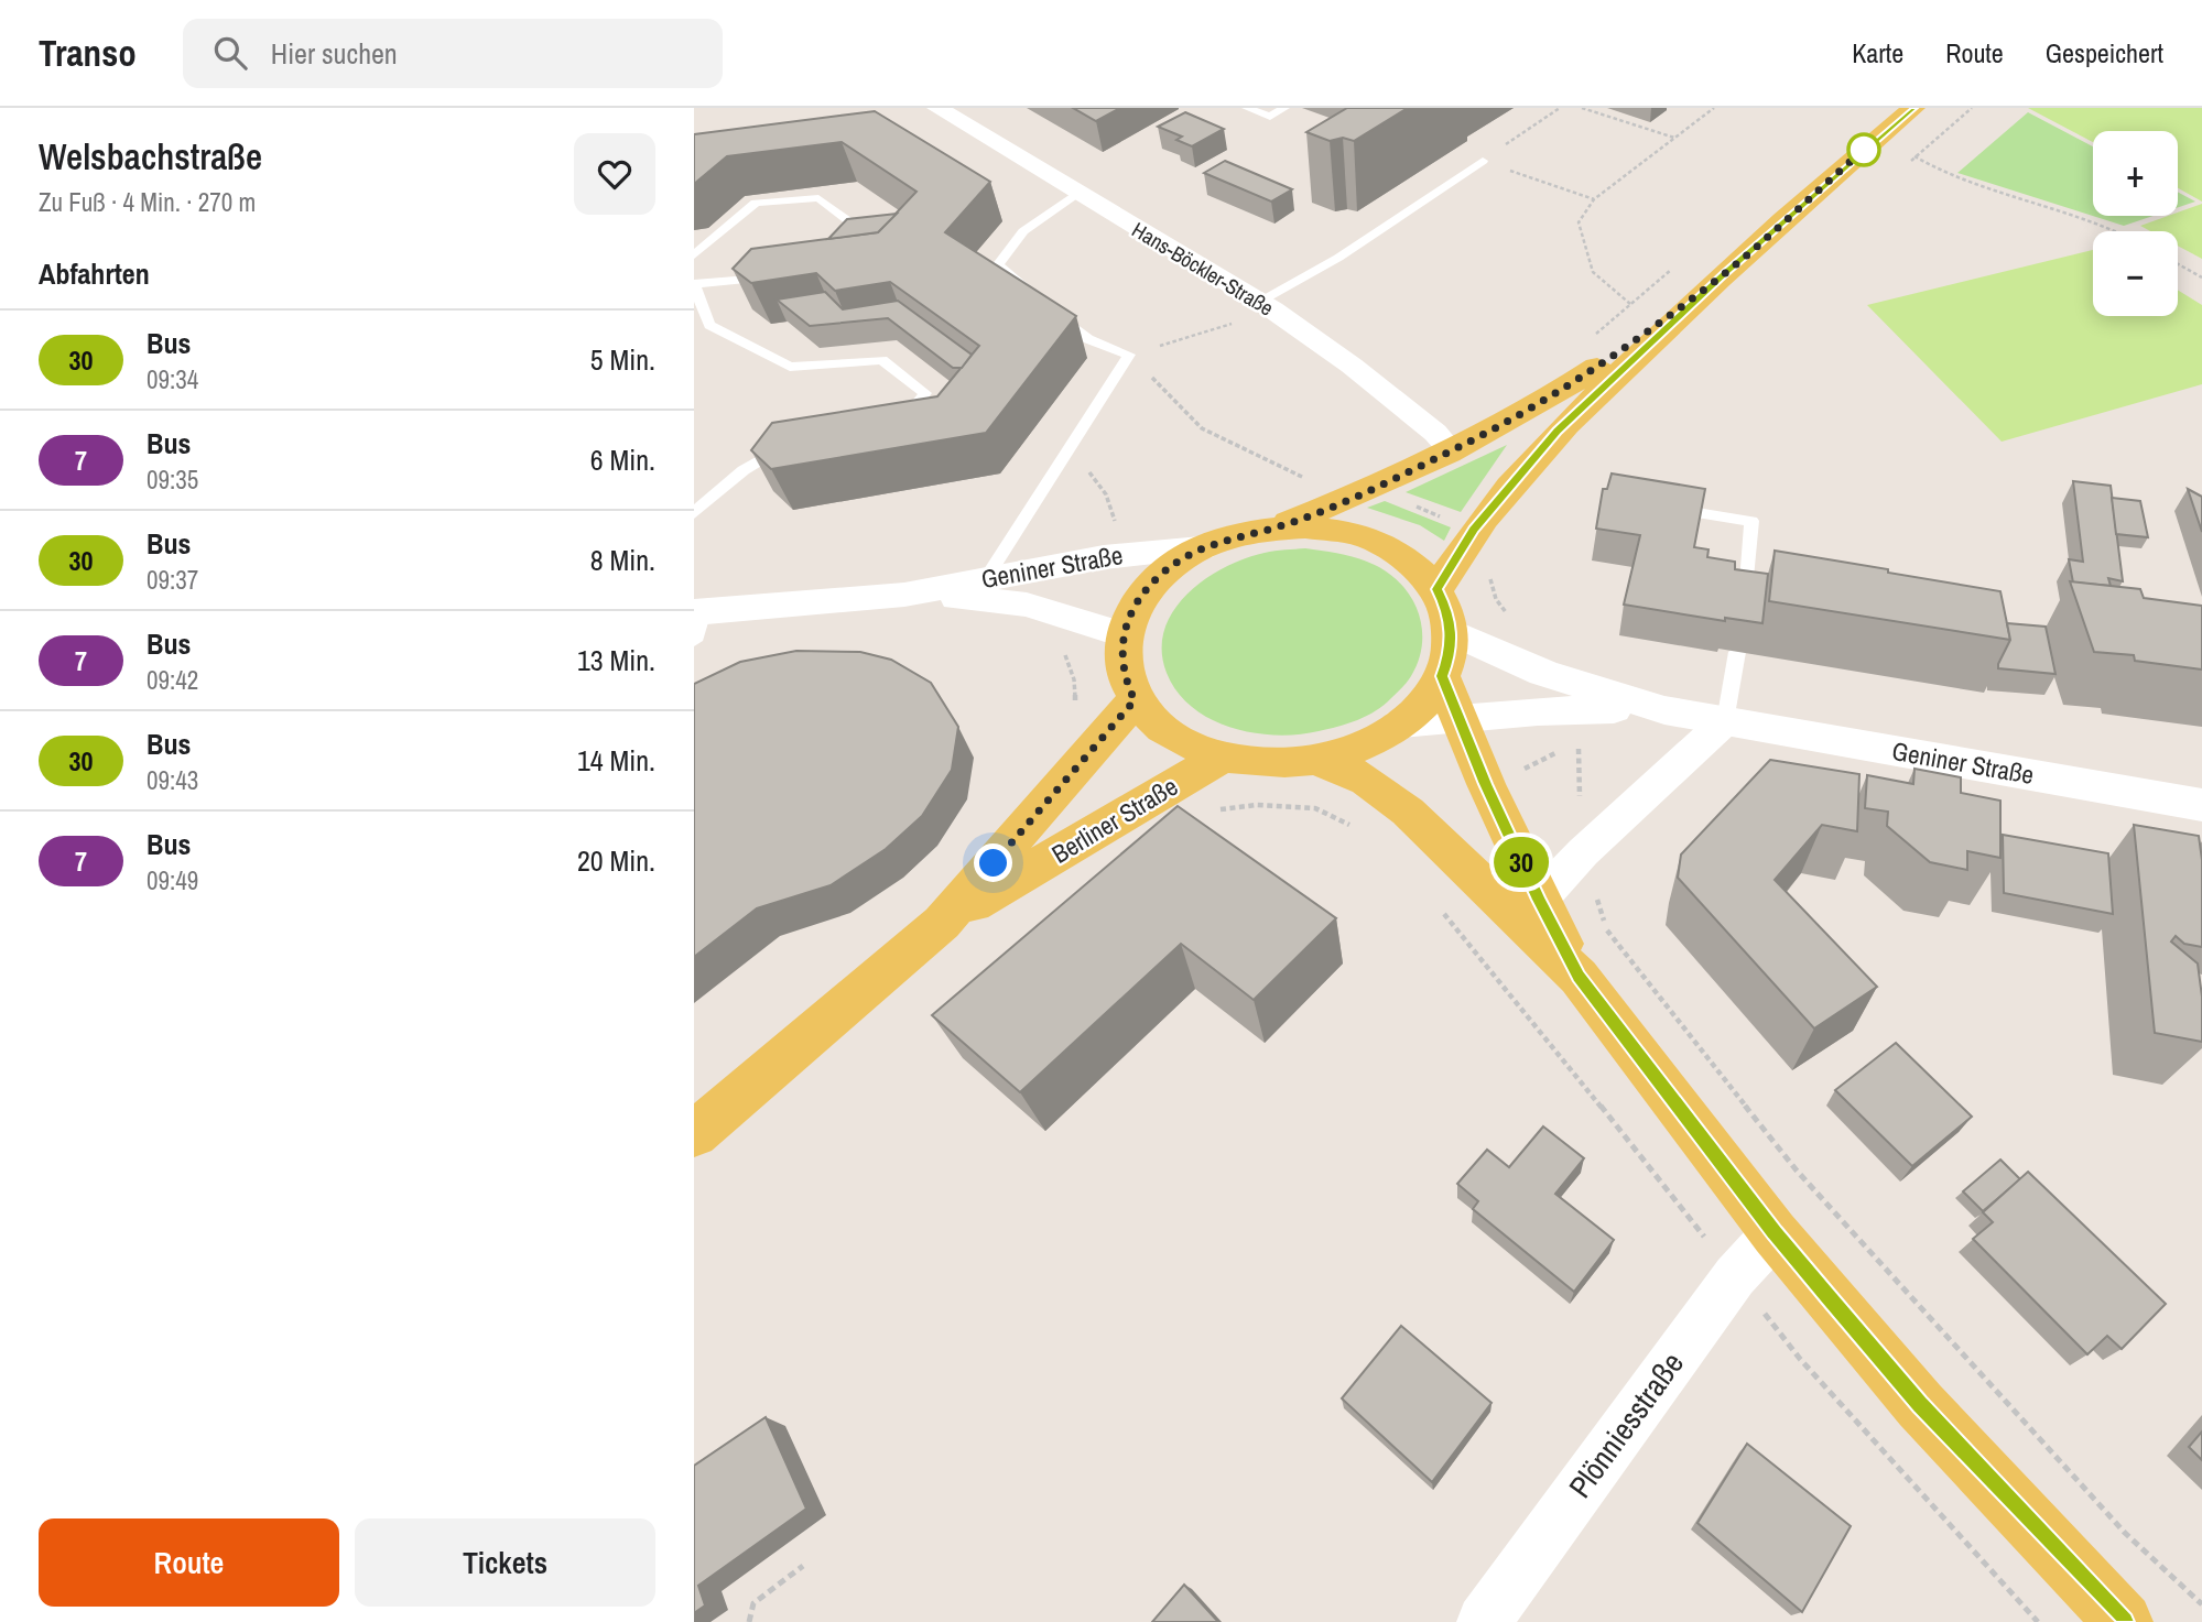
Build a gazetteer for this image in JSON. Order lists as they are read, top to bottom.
{
  "streets": {
    "main road": ["Berliner Straße"],
    "street": ["Hans-Böckler-Straße", "Geniner Straße", "Plönniesstraße"]
  },
  "lines": ["bus line 30"],
  "page": {
    "header": "Transo",
    "search": "Hier suchen",
    "nav": ["Karte", "Route", "Gespeichert"],
    "heading": [
      ["Welsbachstraße", "Zu Fuß · 4 Min. · 270 m"],
      "Abfahrten"
    ],
    "on_map": "30",
    "map_buttons": ["+", "−"],
    "list": [
      {
        "mark": "30",
        "name": "Bus",
        "note": "09:34",
        "value": "5 Min."
      },
      {
        "mark": "7",
        "name": "Bus",
        "note": "09:35",
        "value": "6 Min."
      },
      {
        "mark": "30",
        "name": "Bus",
        "note": "09:37",
        "value": "8 Min."
      },
      {
        "mark": "7",
        "name": "Bus",
        "note": "09:42",
        "value": "13 Min."
      },
      {
        "mark": "30",
        "name": "Bus",
        "note": "09:43",
        "value": "14 Min."
      },
      {
        "mark": "7",
        "name": "Bus",
        "note": "09:49",
        "value": "20 Min."
      }
    ],
    "buttons": ["Route", "Tickets"]
  }
}
